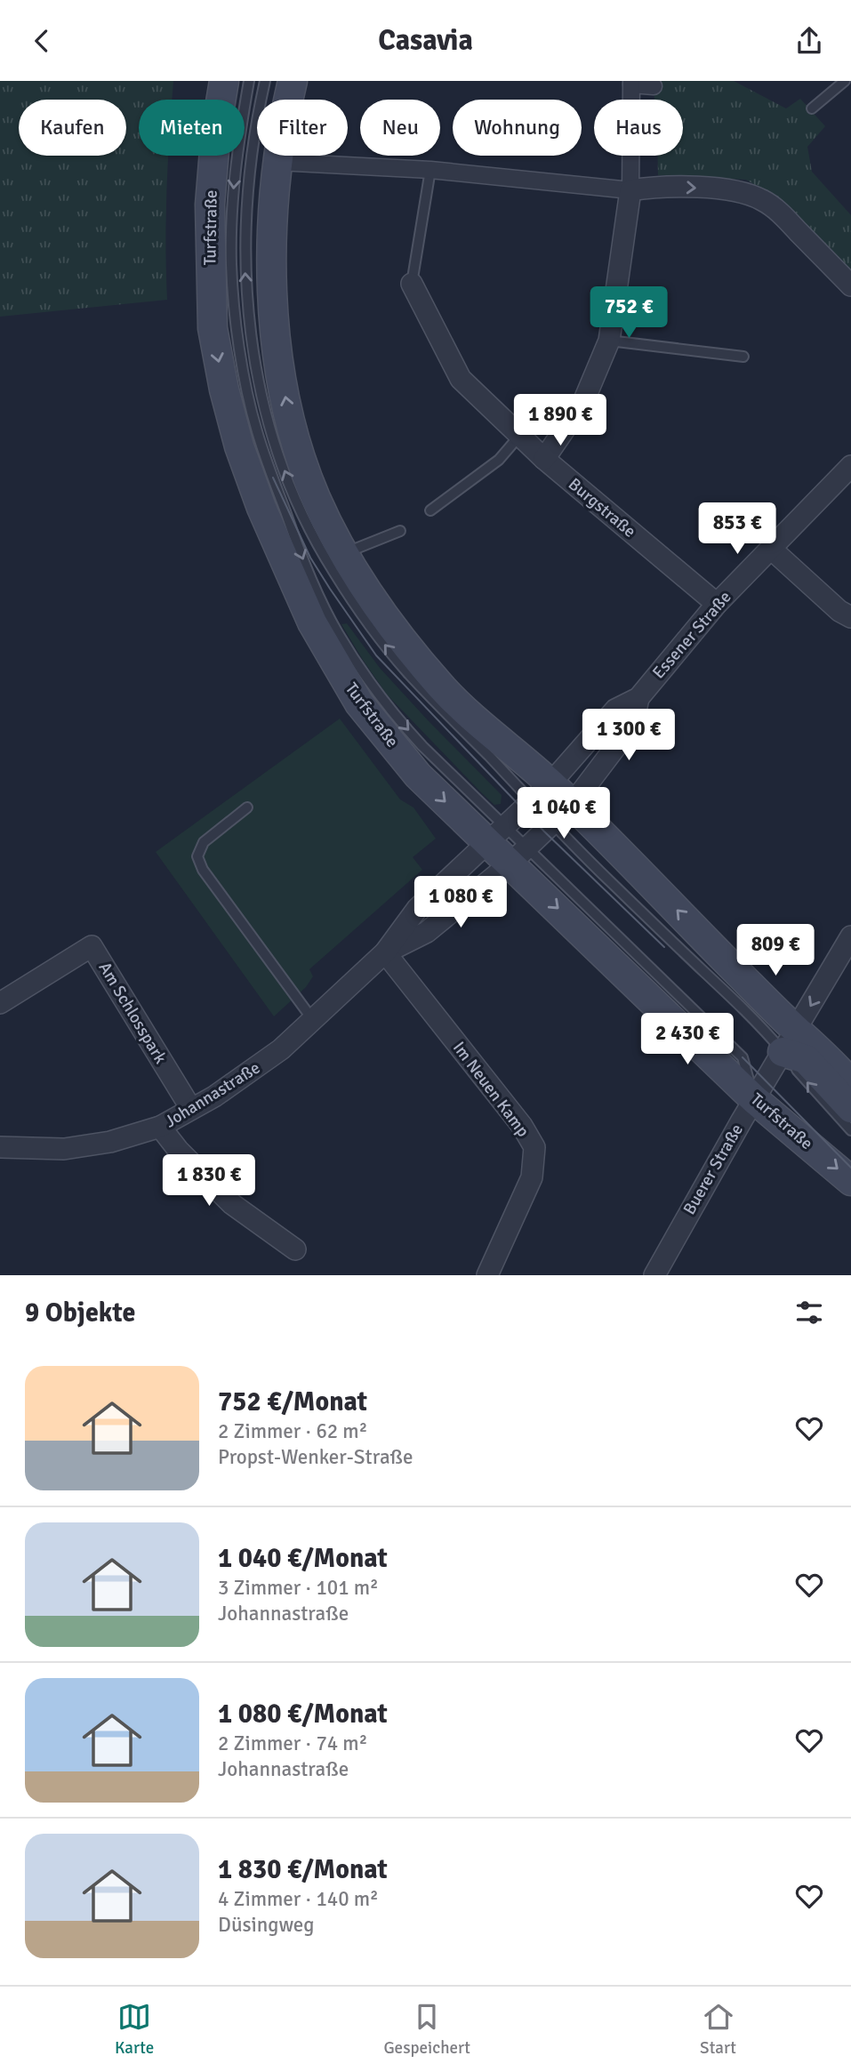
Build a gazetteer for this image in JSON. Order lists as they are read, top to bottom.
{
  "streets": {
    "main road": ["Turfstraße"],
    "street": [
      "Burgstraße",
      "Essener Straße",
      "Am Schlosspark",
      "Im Neuen Kamp",
      "Johannastraße",
      "Buerer Straße"
    ]
  },
  "crossings": [
    ["Turfstraße", "Johannastraße"],
    ["Turfstraße", "Buerer Straße"],
    ["Burgstraße", "Essener Straße"],
    ["Essener Straße", "Johannastraße"],
    ["Am Schlosspark", "Johannastraße"],
    ["Im Neuen Kamp", "Johannastraße"]
  ],
  "page": {
    "header": "Casavia",
    "chip": [
      "Kaufen",
      "Mieten",
      "Filter",
      "Neu",
      "Wohnung",
      "Haus"
    ],
    "price": [
      "752 €",
      "1 890 €",
      "853 €",
      "1 300 €",
      "1 040 €",
      "1 080 €",
      "809 €",
      "2 430 €",
      "1 830 €"
    ],
    "heading": "9 Objekte",
    "list": [
      {
        "name": "752 €/Monat",
        "note": "2 Zimmer · 62 m² · Propst-Wenker-Straße"
      },
      {
        "name": "1 040 €/Monat",
        "note": "3 Zimmer · 101 m² · Johannastraße"
      },
      {
        "name": "1 080 €/Monat",
        "note": "2 Zimmer · 74 m² · Johannastraße"
      },
      {
        "name": "1 830 €/Monat",
        "note": "4 Zimmer · 140 m² · Düsingweg"
      }
    ],
    "tabs": ["Karte", "Gespeichert", "Start"]
  }
}
